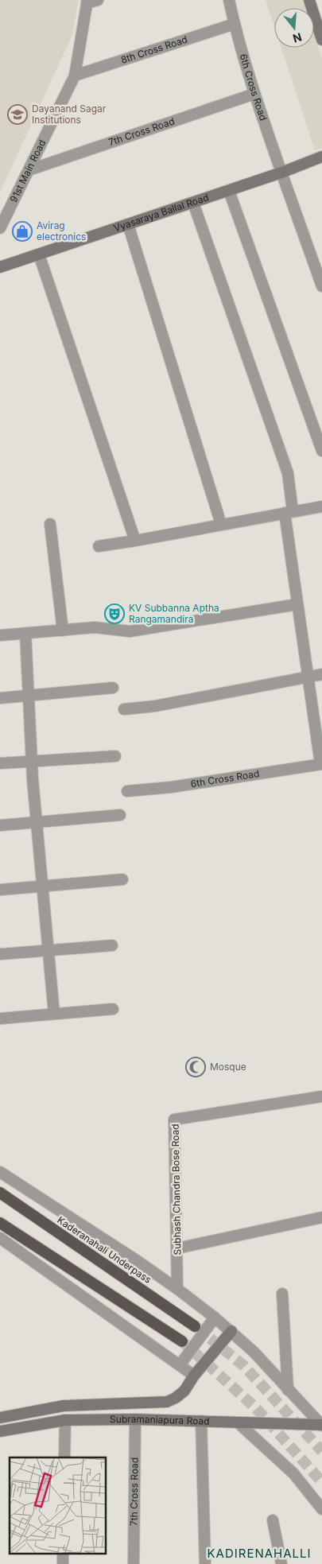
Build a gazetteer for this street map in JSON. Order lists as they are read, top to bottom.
{
  "streets": {
    "highway": ["Kaderanahali Underpass"],
    "main road": ["Vyasaraya Ballal Road", "Subramaniapura Road"],
    "street": [
      "8th Cross Road",
      "6th Cross Road",
      "7th Cross Road",
      "91st Main Road",
      "Subhash Chandra Bose Road"
    ]
  },
  "crossings": [
    ["8th Cross Road", "6th Cross Road"],
    ["8th Cross Road", "91st Main Road"],
    ["6th Cross Road", "7th Cross Road"],
    ["6th Cross Road", "Vyasaraya Ballal Road"],
    ["7th Cross Road", "91st Main Road"],
    ["7th Cross Road", "Subramaniapura Road"]
  ],
  "districts": ["KADIRENAHALLI"],
  "places": {
    "school or university": ["Dayanand Sagar Institutions"],
    "shop": ["Avirag electronics"],
    "theatre": ["KV Subbanna Aptha Rangamandira"],
    "mosque": ["Mosque"]
  },
  "north": "bottom"
}
